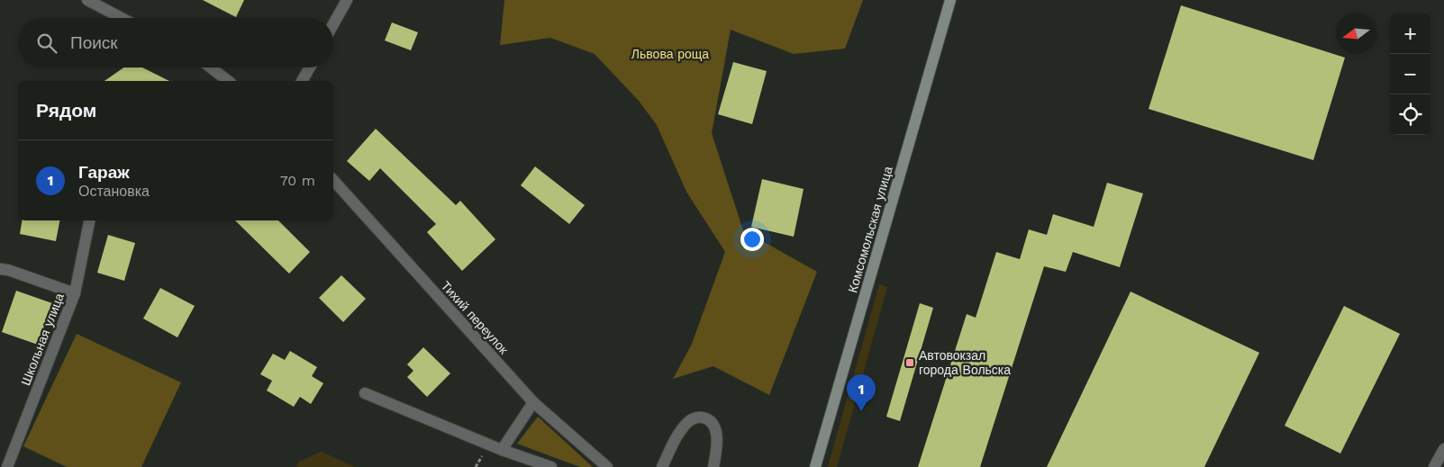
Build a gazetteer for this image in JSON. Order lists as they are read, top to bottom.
{
  "streets": {
    "main road": ["Комсомольская улица"],
    "street": ["Тихий переулок", "Школьная улица"]
  },
  "parks": ["Львова роща"],
  "places": {
    "transit": ["Автовокзал города Вольска"]
  },
  "north": "left",
  "page": {
    "map_buttons": ["+", "−"],
    "search": "Поиск",
    "heading": "Рядом",
    "list": [
      {
        "mark": "1",
        "name": "Гараж",
        "note": "Остановка",
        "value": "70 m"
      }
    ],
    "pins": "1"
  }
}
